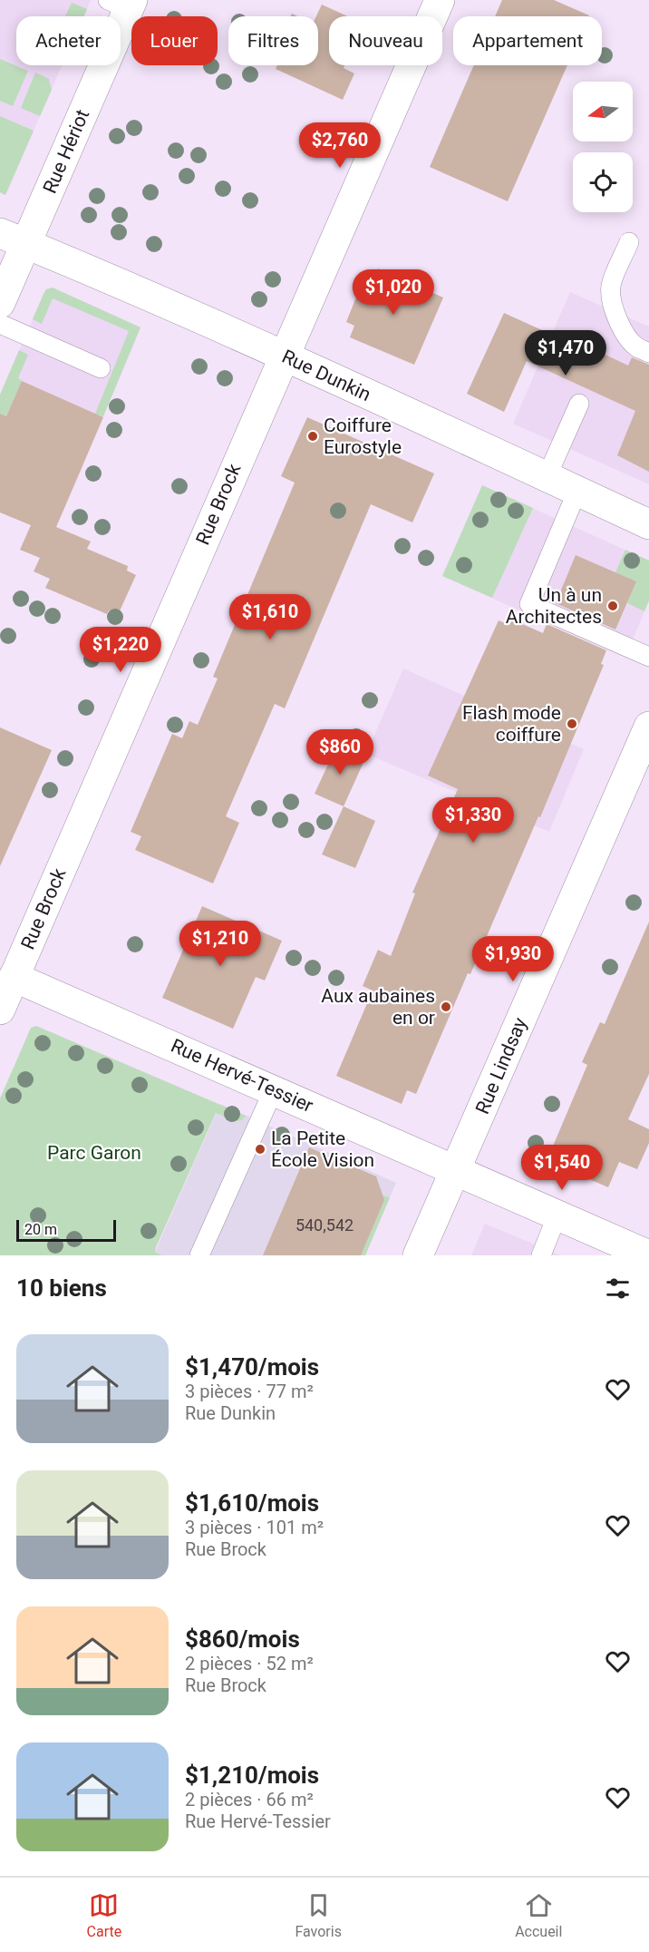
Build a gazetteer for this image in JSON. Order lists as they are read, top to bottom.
{
  "streets": {
    "street": [
      "Rue Hériot",
      "Rue Dunkin",
      "Rue Brock",
      "Rue Lindsay",
      "Rue Hervé-Tessier"
    ]
  },
  "crossings": [
    ["Rue Hériot", "Rue Dunkin"],
    ["Rue Dunkin", "Rue Brock"],
    ["Rue Brock", "Rue Hervé-Tessier"],
    ["Rue Lindsay", "Rue Hervé-Tessier"]
  ],
  "parks": ["Parc Garon"],
  "places": [
    "Coiffure Eurostyle",
    "Un à un Architectes",
    "Flash mode coiffure",
    "Aux aubaines en or",
    "La Petite École Vision"
  ],
  "house_numbers": ["540,542"],
  "scale_bar": "20 m",
  "north": "left",
  "page": {
    "chip": [
      "Acheter",
      "Louer",
      "Filtres",
      "Nouveau",
      "Appartement"
    ],
    "price": [
      "$2,760",
      "$1,020",
      "$1,470",
      "$1,610",
      "$1,220",
      "$860",
      "$1,330",
      "$1,210",
      "$1,930",
      "$1,540"
    ],
    "scale": "20 m",
    "heading": "10 biens",
    "list": [
      {
        "name": "$1,470/mois",
        "note": "3 pièces · 77 m² · Rue Dunkin"
      },
      {
        "name": "$1,610/mois",
        "note": "3 pièces · 101 m² · Rue Brock"
      },
      {
        "name": "$860/mois",
        "note": "2 pièces · 52 m² · Rue Brock"
      },
      {
        "name": "$1,210/mois",
        "note": "2 pièces · 66 m² · Rue Hervé-Tessier"
      }
    ],
    "tabs": ["Carte", "Favoris", "Accueil"]
  }
}
